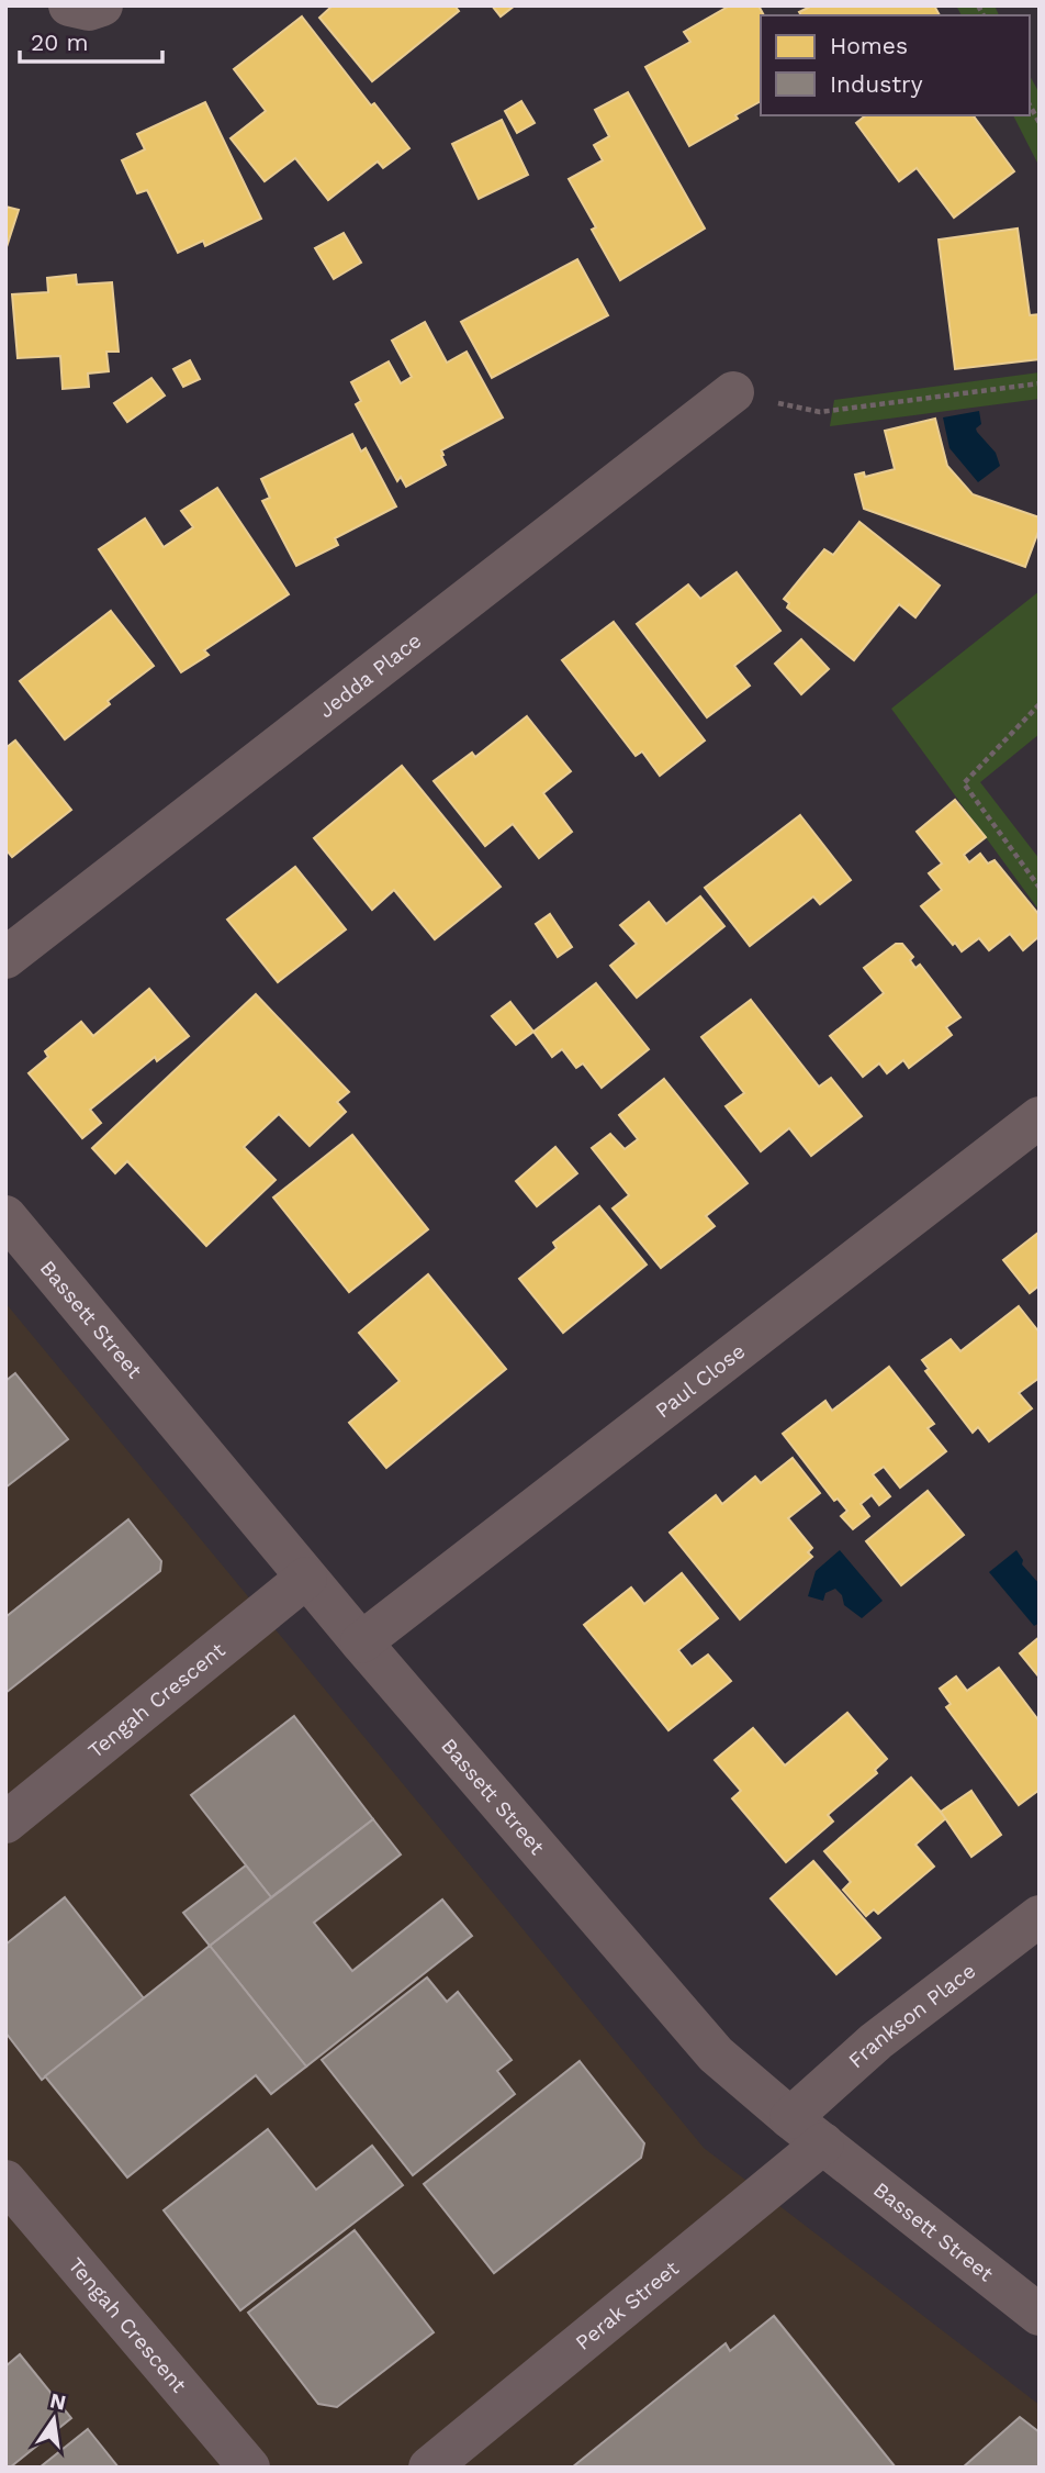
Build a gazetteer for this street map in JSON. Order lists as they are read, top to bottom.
{
  "streets": {
    "street": [
      "Jedda Place",
      "Bassett Street",
      "Paul Close",
      "Tengah Crescent",
      "Frankson Place",
      "Perak Street"
    ]
  },
  "crossings": [
    ["Bassett Street", "Paul Close"],
    ["Bassett Street", "Tengah Crescent"],
    ["Bassett Street", "Frankson Place"],
    ["Bassett Street", "Perak Street"]
  ],
  "legend": ["Homes", "Industry"],
  "scale_bar": "20 m",
  "north": "top"
}
